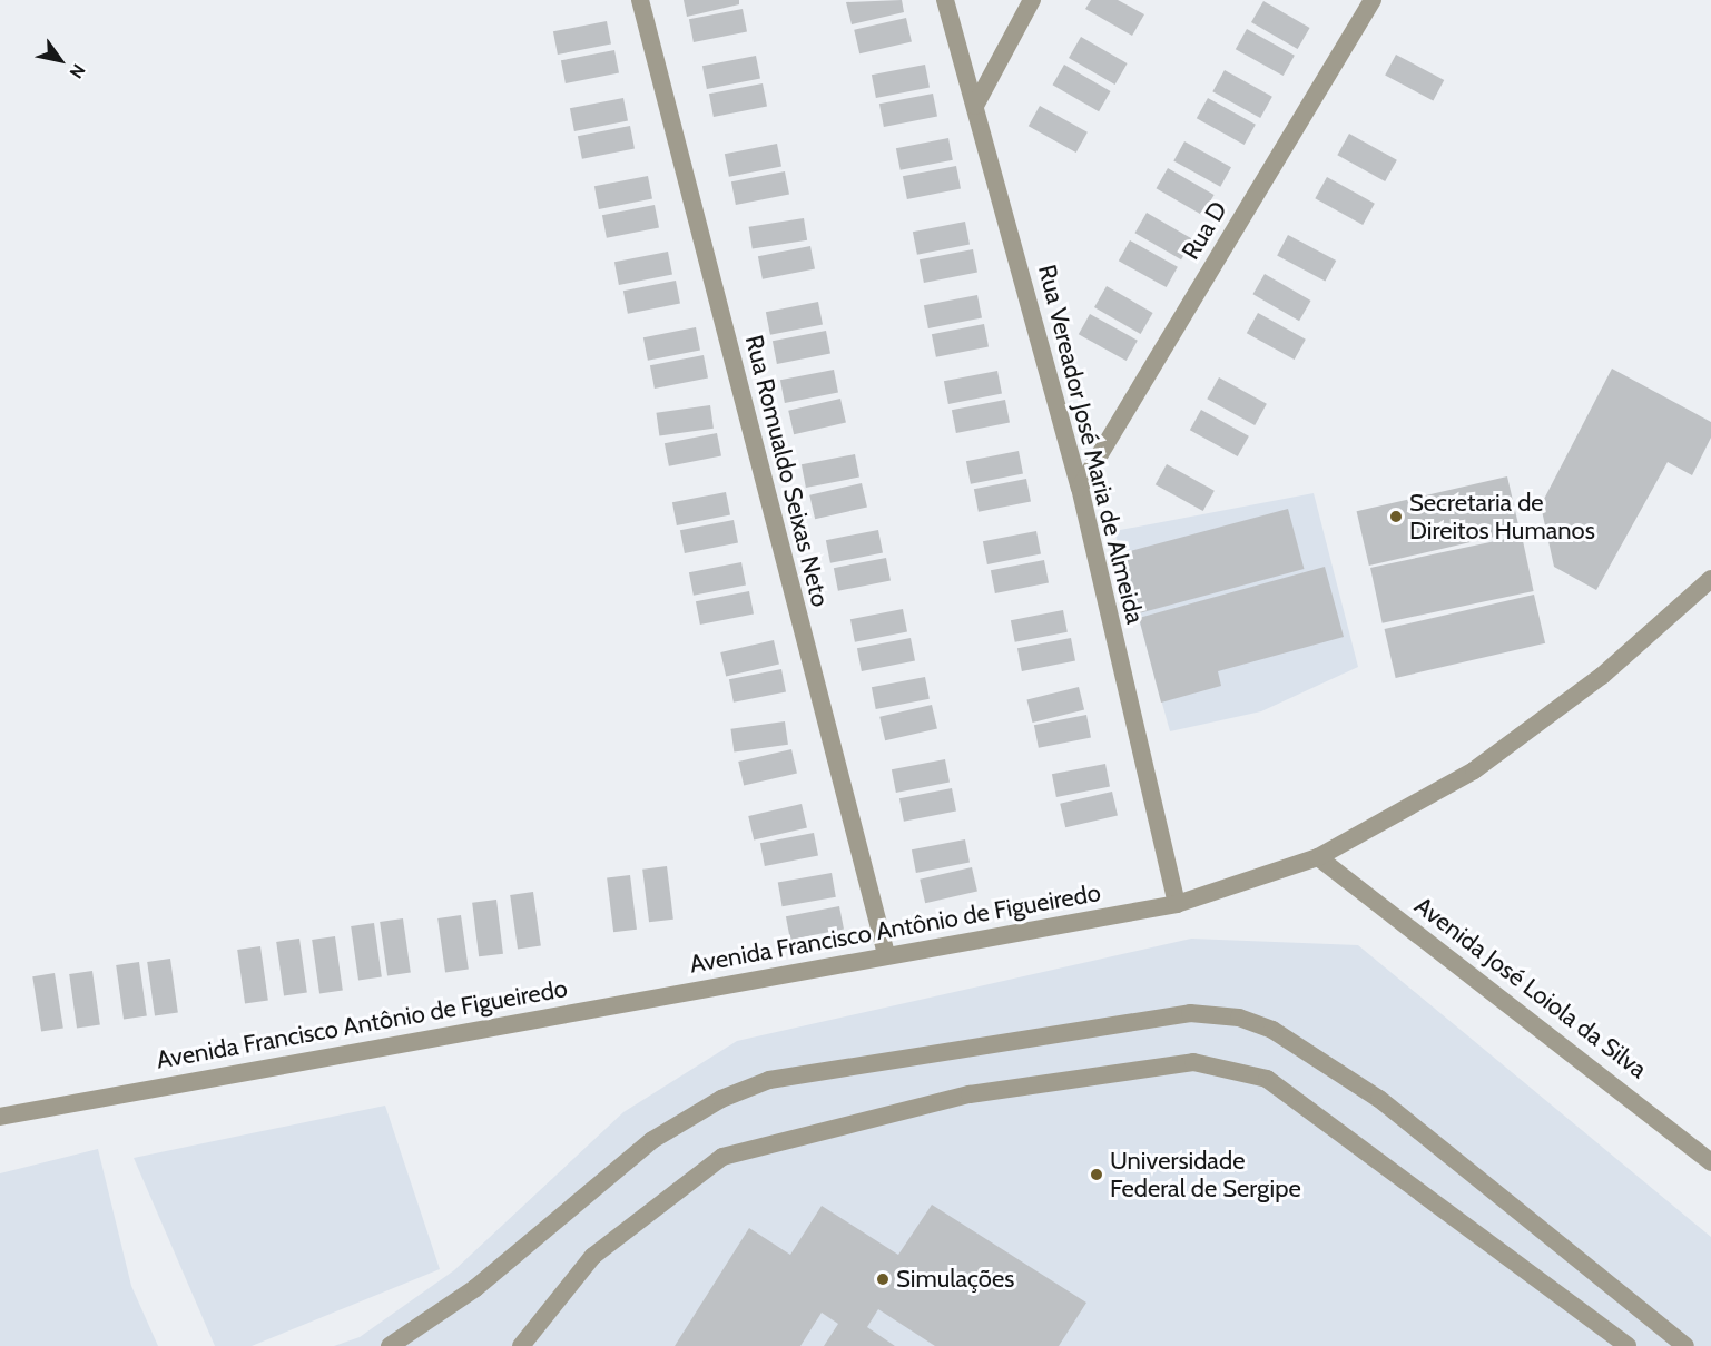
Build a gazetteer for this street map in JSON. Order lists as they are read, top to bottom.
{
  "streets": {
    "street": [
      "Rua D",
      "Rua Vereador José Maria de Almeida",
      "Rua Romualdo Seixas Neto",
      "Avenida Francisco Antônio de Figueiredo",
      "Avenida José Loiola da Silva"
    ]
  },
  "crossings": [
    ["Rua D", "Rua Vereador José Maria de Almeida"],
    ["Rua Vereador José Maria de Almeida", "Avenida Francisco Antônio de Figueiredo"],
    ["Rua Romualdo Seixas Neto", "Avenida Francisco Antônio de Figueiredo"],
    ["Avenida Francisco Antônio de Figueiredo", "Avenida José Loiola da Silva"]
  ],
  "places": ["Secretaria de Direitos Humanos", "Universidade Federal de Sergipe", "Simulações"],
  "north": "bottom right"
}
